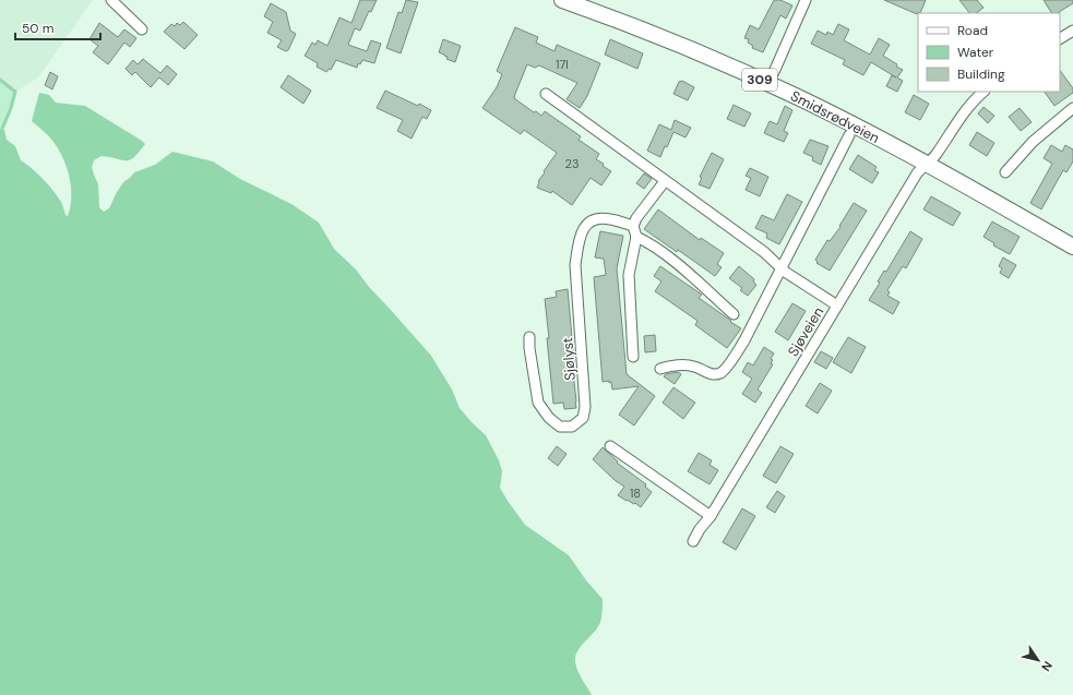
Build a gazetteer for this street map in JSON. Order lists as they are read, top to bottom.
{
  "streets": {
    "main road": ["309", "Smidsrødveien"],
    "street": ["Sjøveien", "Sjølyst"]
  },
  "crossings": [
    ["Smidsrødveien", "Sjøveien"]
  ],
  "house_numbers": ["17I", "23", "18"],
  "legend": ["Road", "Water", "Building"],
  "scale_bar": "50 m",
  "north": "bottom right"
}
